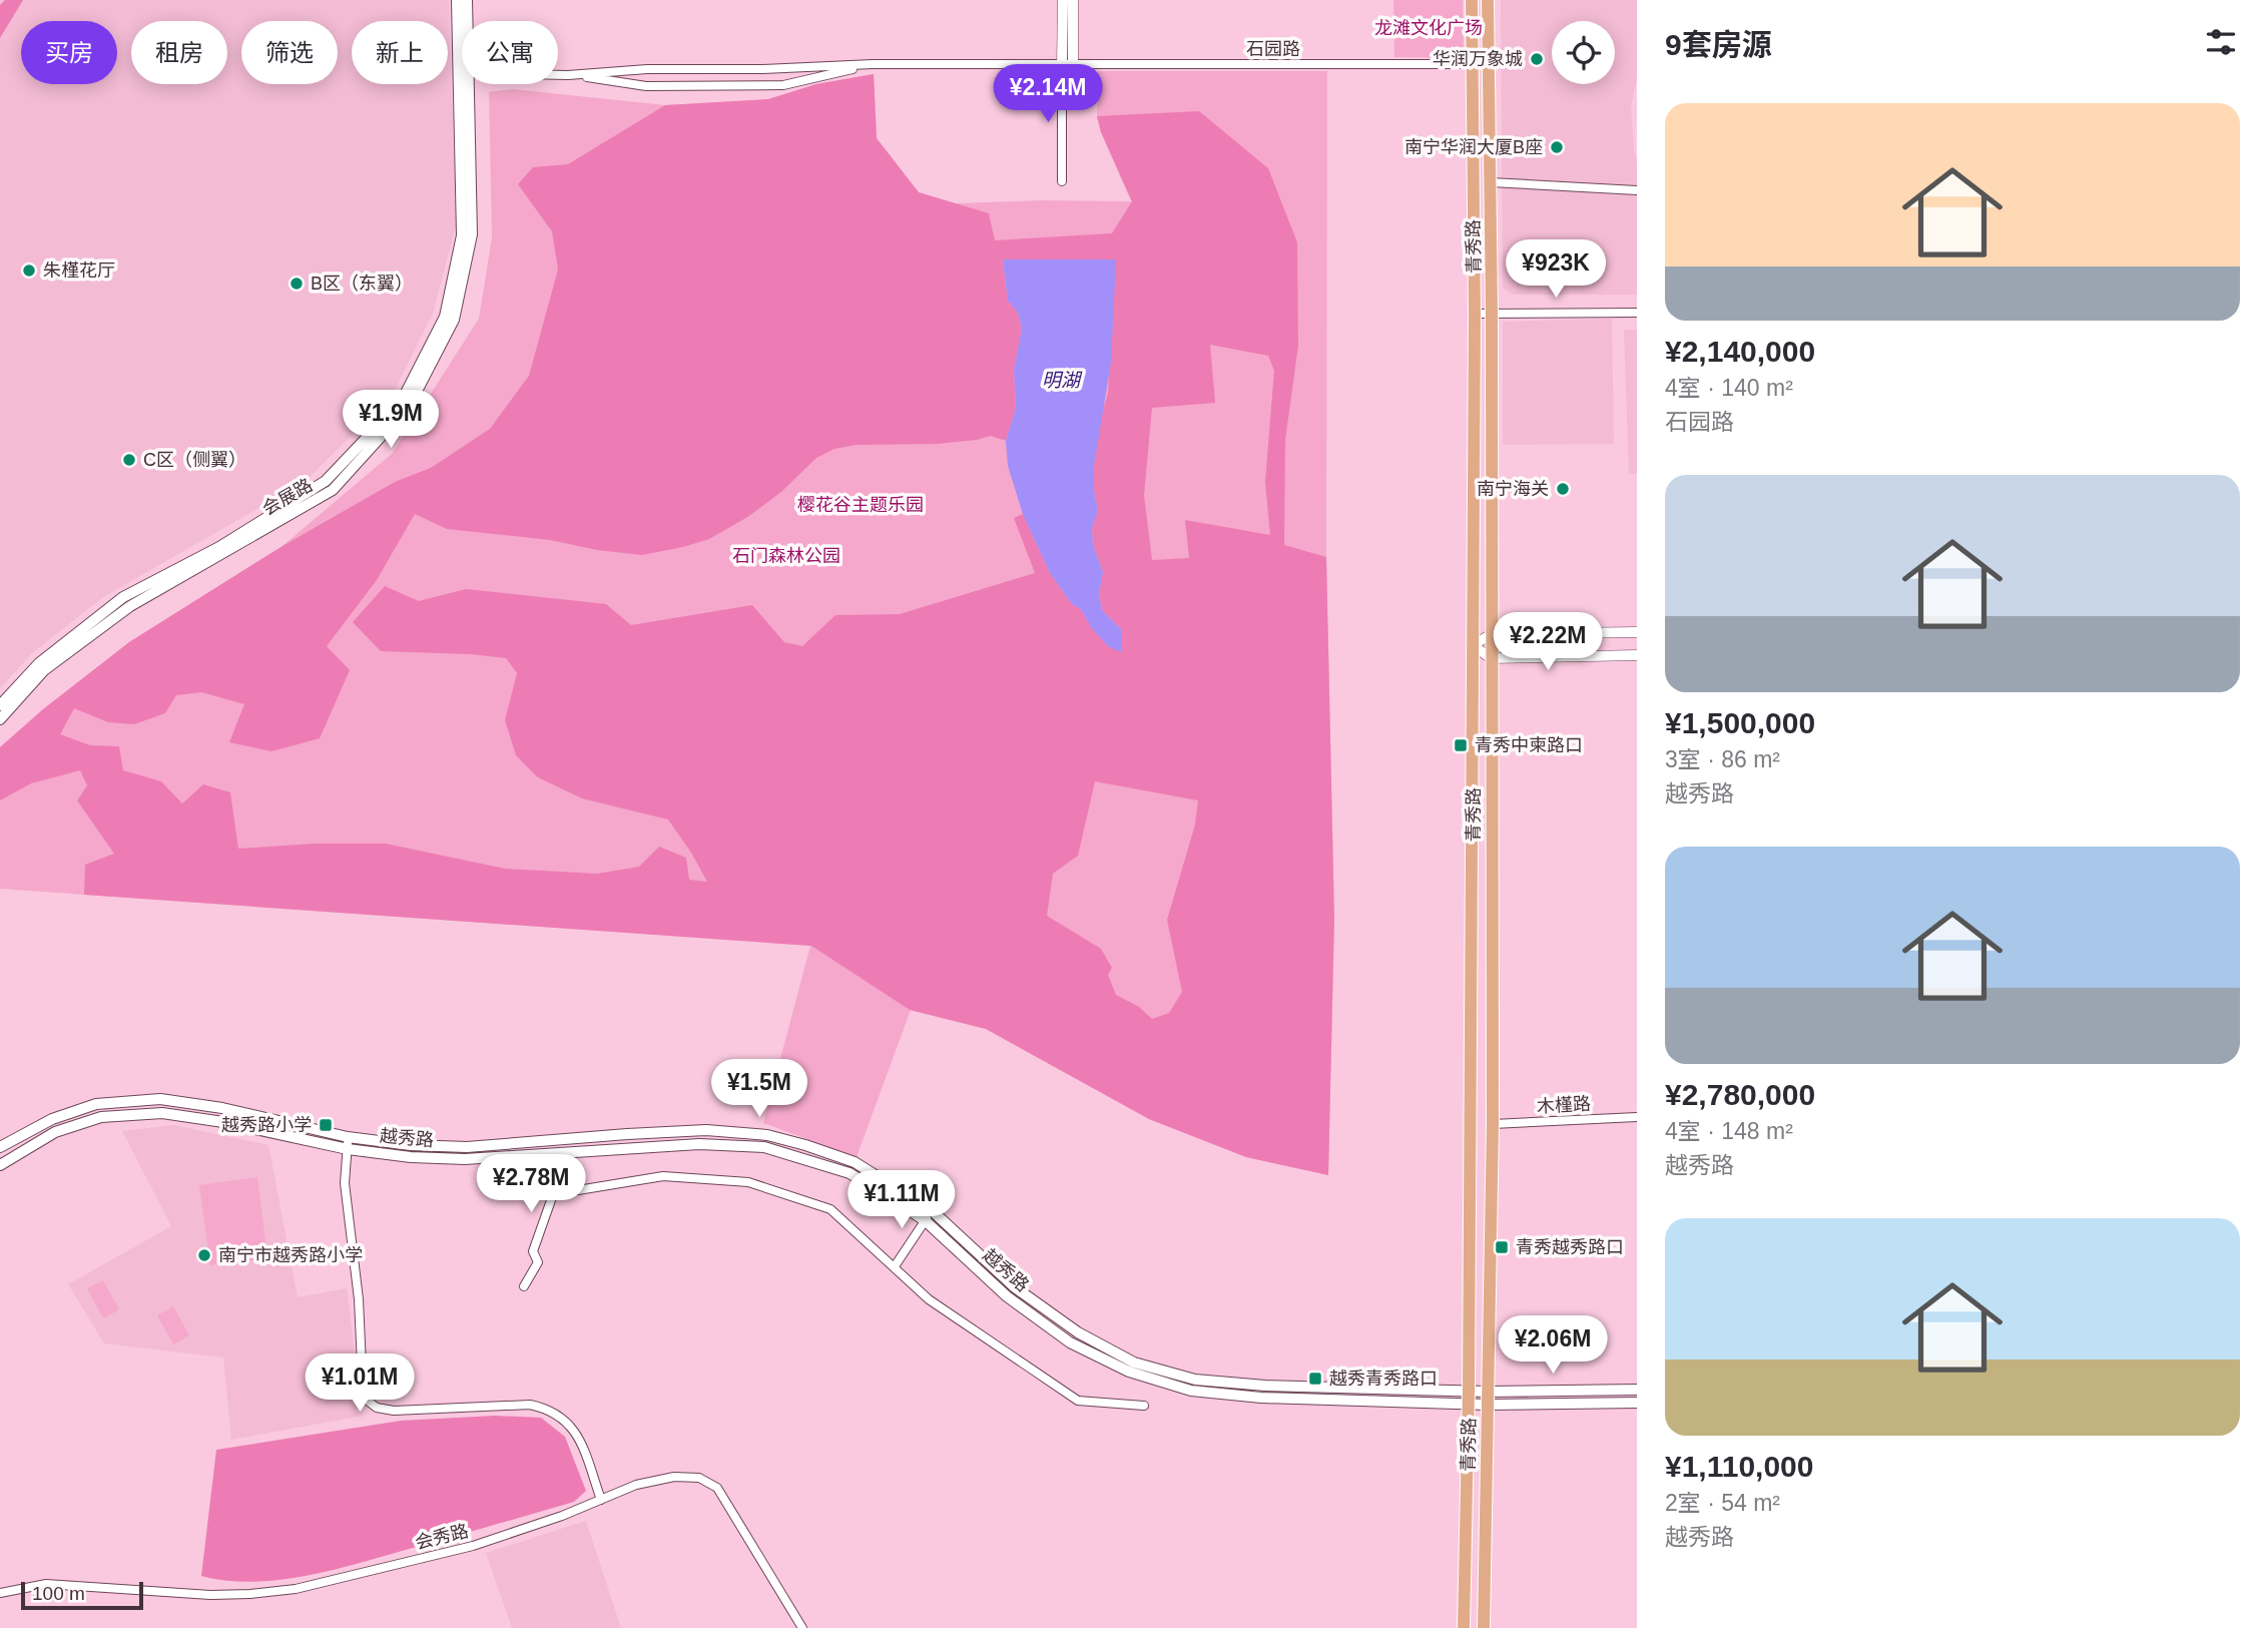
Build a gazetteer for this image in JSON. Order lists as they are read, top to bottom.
{
  "streets": {
    "main road": ["青秀路", "会展路", "越秀路"],
    "street": ["石园路", "木槿路", "会秀路"]
  },
  "crossings": [
    ["石园路", "青秀路"],
    ["青秀路", "木槿路"],
    ["青秀路", "越秀路"]
  ],
  "water": ["明湖"],
  "parks": ["龙滩文化广场", "樱花谷主题乐园", "石门森林公园"],
  "places": {
    "other": [
      "华润万象城",
      "南宁华润大厦B座",
      "朱槿花厅",
      "B区（东翼）",
      "C区（侧翼）",
      "南宁海关",
      "南宁市越秀路小学"
    ],
    "transit": [
      "青秀中柬路口",
      "越秀路小学",
      "青秀越秀路口",
      "越秀青秀路口"
    ]
  },
  "scale_bar": "100 m",
  "page": {
    "heading": "9套房源",
    "chip": [
      "买房",
      "租房",
      "筛选",
      "新上",
      "公寓"
    ],
    "price": [
      "¥2.14M",
      "¥923K",
      "¥1.9M",
      "¥2.22M",
      "¥1.5M",
      "¥2.78M",
      "¥1.11M",
      "¥2.06M",
      "¥1.01M"
    ],
    "list": [
      {
        "name": "¥2,140,000",
        "note": "4室 · 140 m² · 石园路"
      },
      {
        "name": "¥1,500,000",
        "note": "3室 · 86 m² · 越秀路"
      },
      {
        "name": "¥2,780,000",
        "note": "4室 · 148 m² · 越秀路"
      },
      {
        "name": "¥1,110,000",
        "note": "2室 · 54 m² · 越秀路"
      }
    ],
    "scale": "100 m"
  }
}
